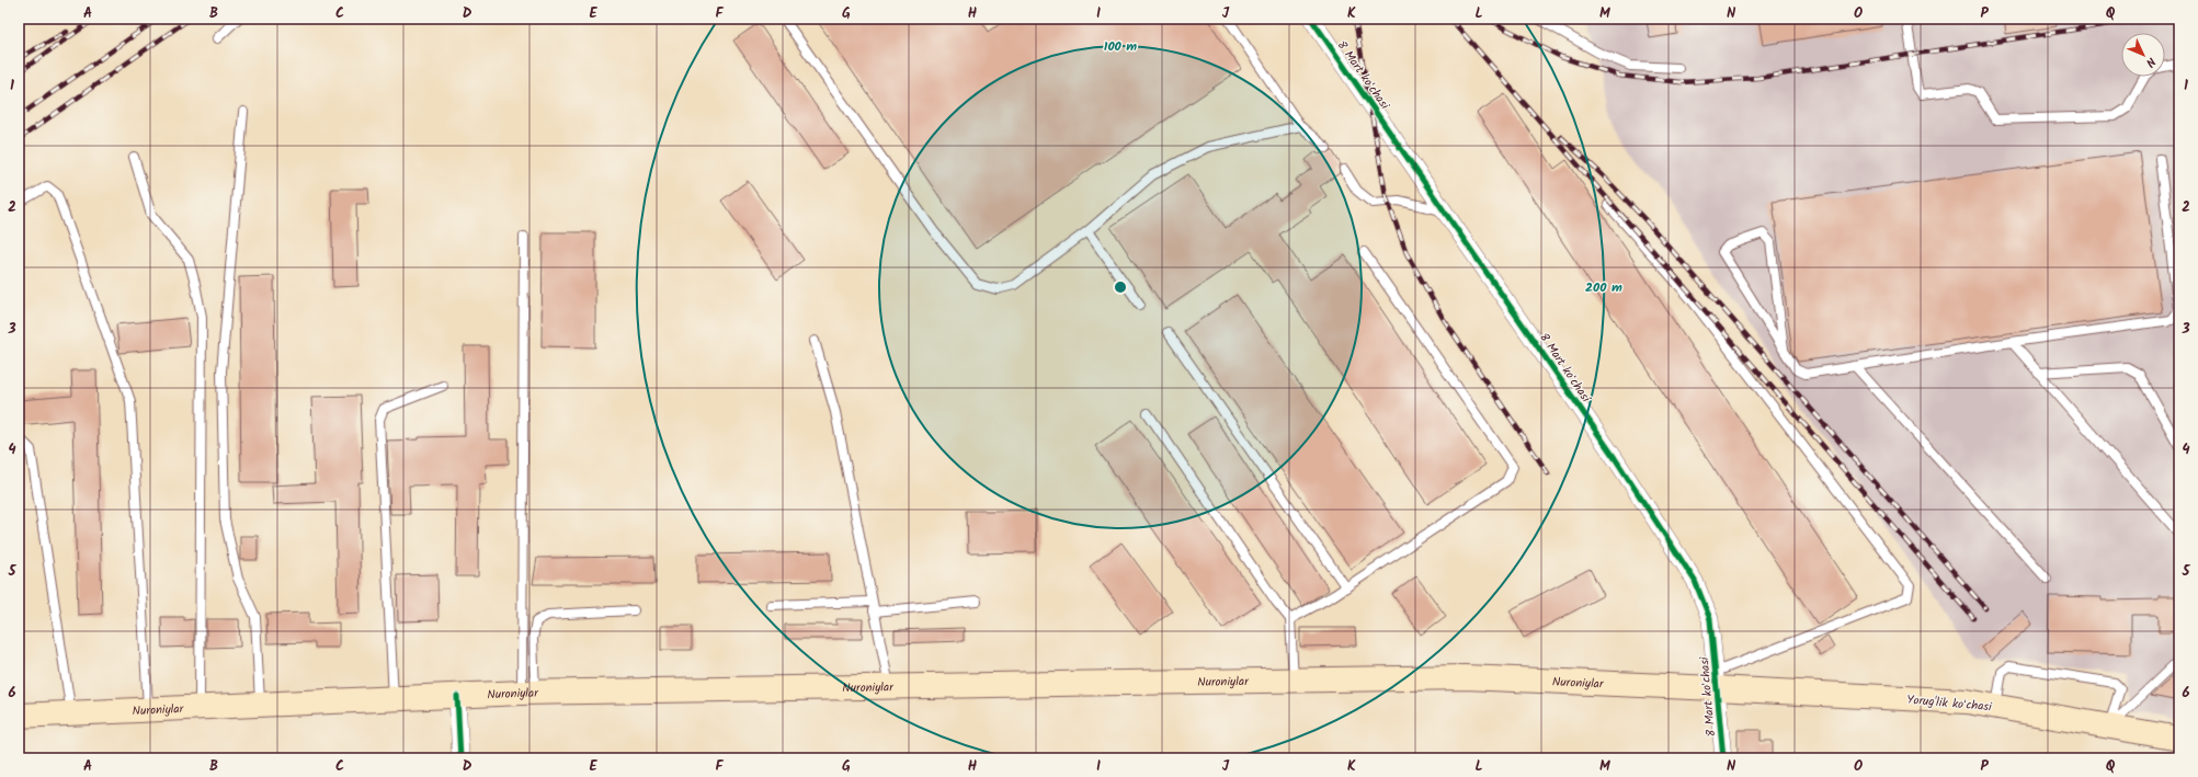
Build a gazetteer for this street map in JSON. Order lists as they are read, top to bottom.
{
  "streets": {
    "main road": ["Nuroniylar", "Yorug'lik koʻchasi"],
    "street": ["8 Mart koʻchasi"]
  },
  "crossings": [
    ["8 Mart koʻchasi", "Nuroniylar"],
    ["8 Mart koʻchasi", "Yorug'lik koʻchasi"],
    ["Nuroniylar", "Yorug'lik koʻchasi"]
  ],
  "north": "bottom right",
  "grid": {
    "columns": [
      "A",
      "B",
      "C",
      "D",
      "E",
      "F",
      "G",
      "H",
      "I",
      "J",
      "K",
      "L",
      "M",
      "N",
      "O",
      "P",
      "Q"
    ],
    "rows": [
      "1",
      "2",
      "3",
      "4",
      "5",
      "6"
    ]
  },
  "rings": ["100 m", "200 m"]
}
